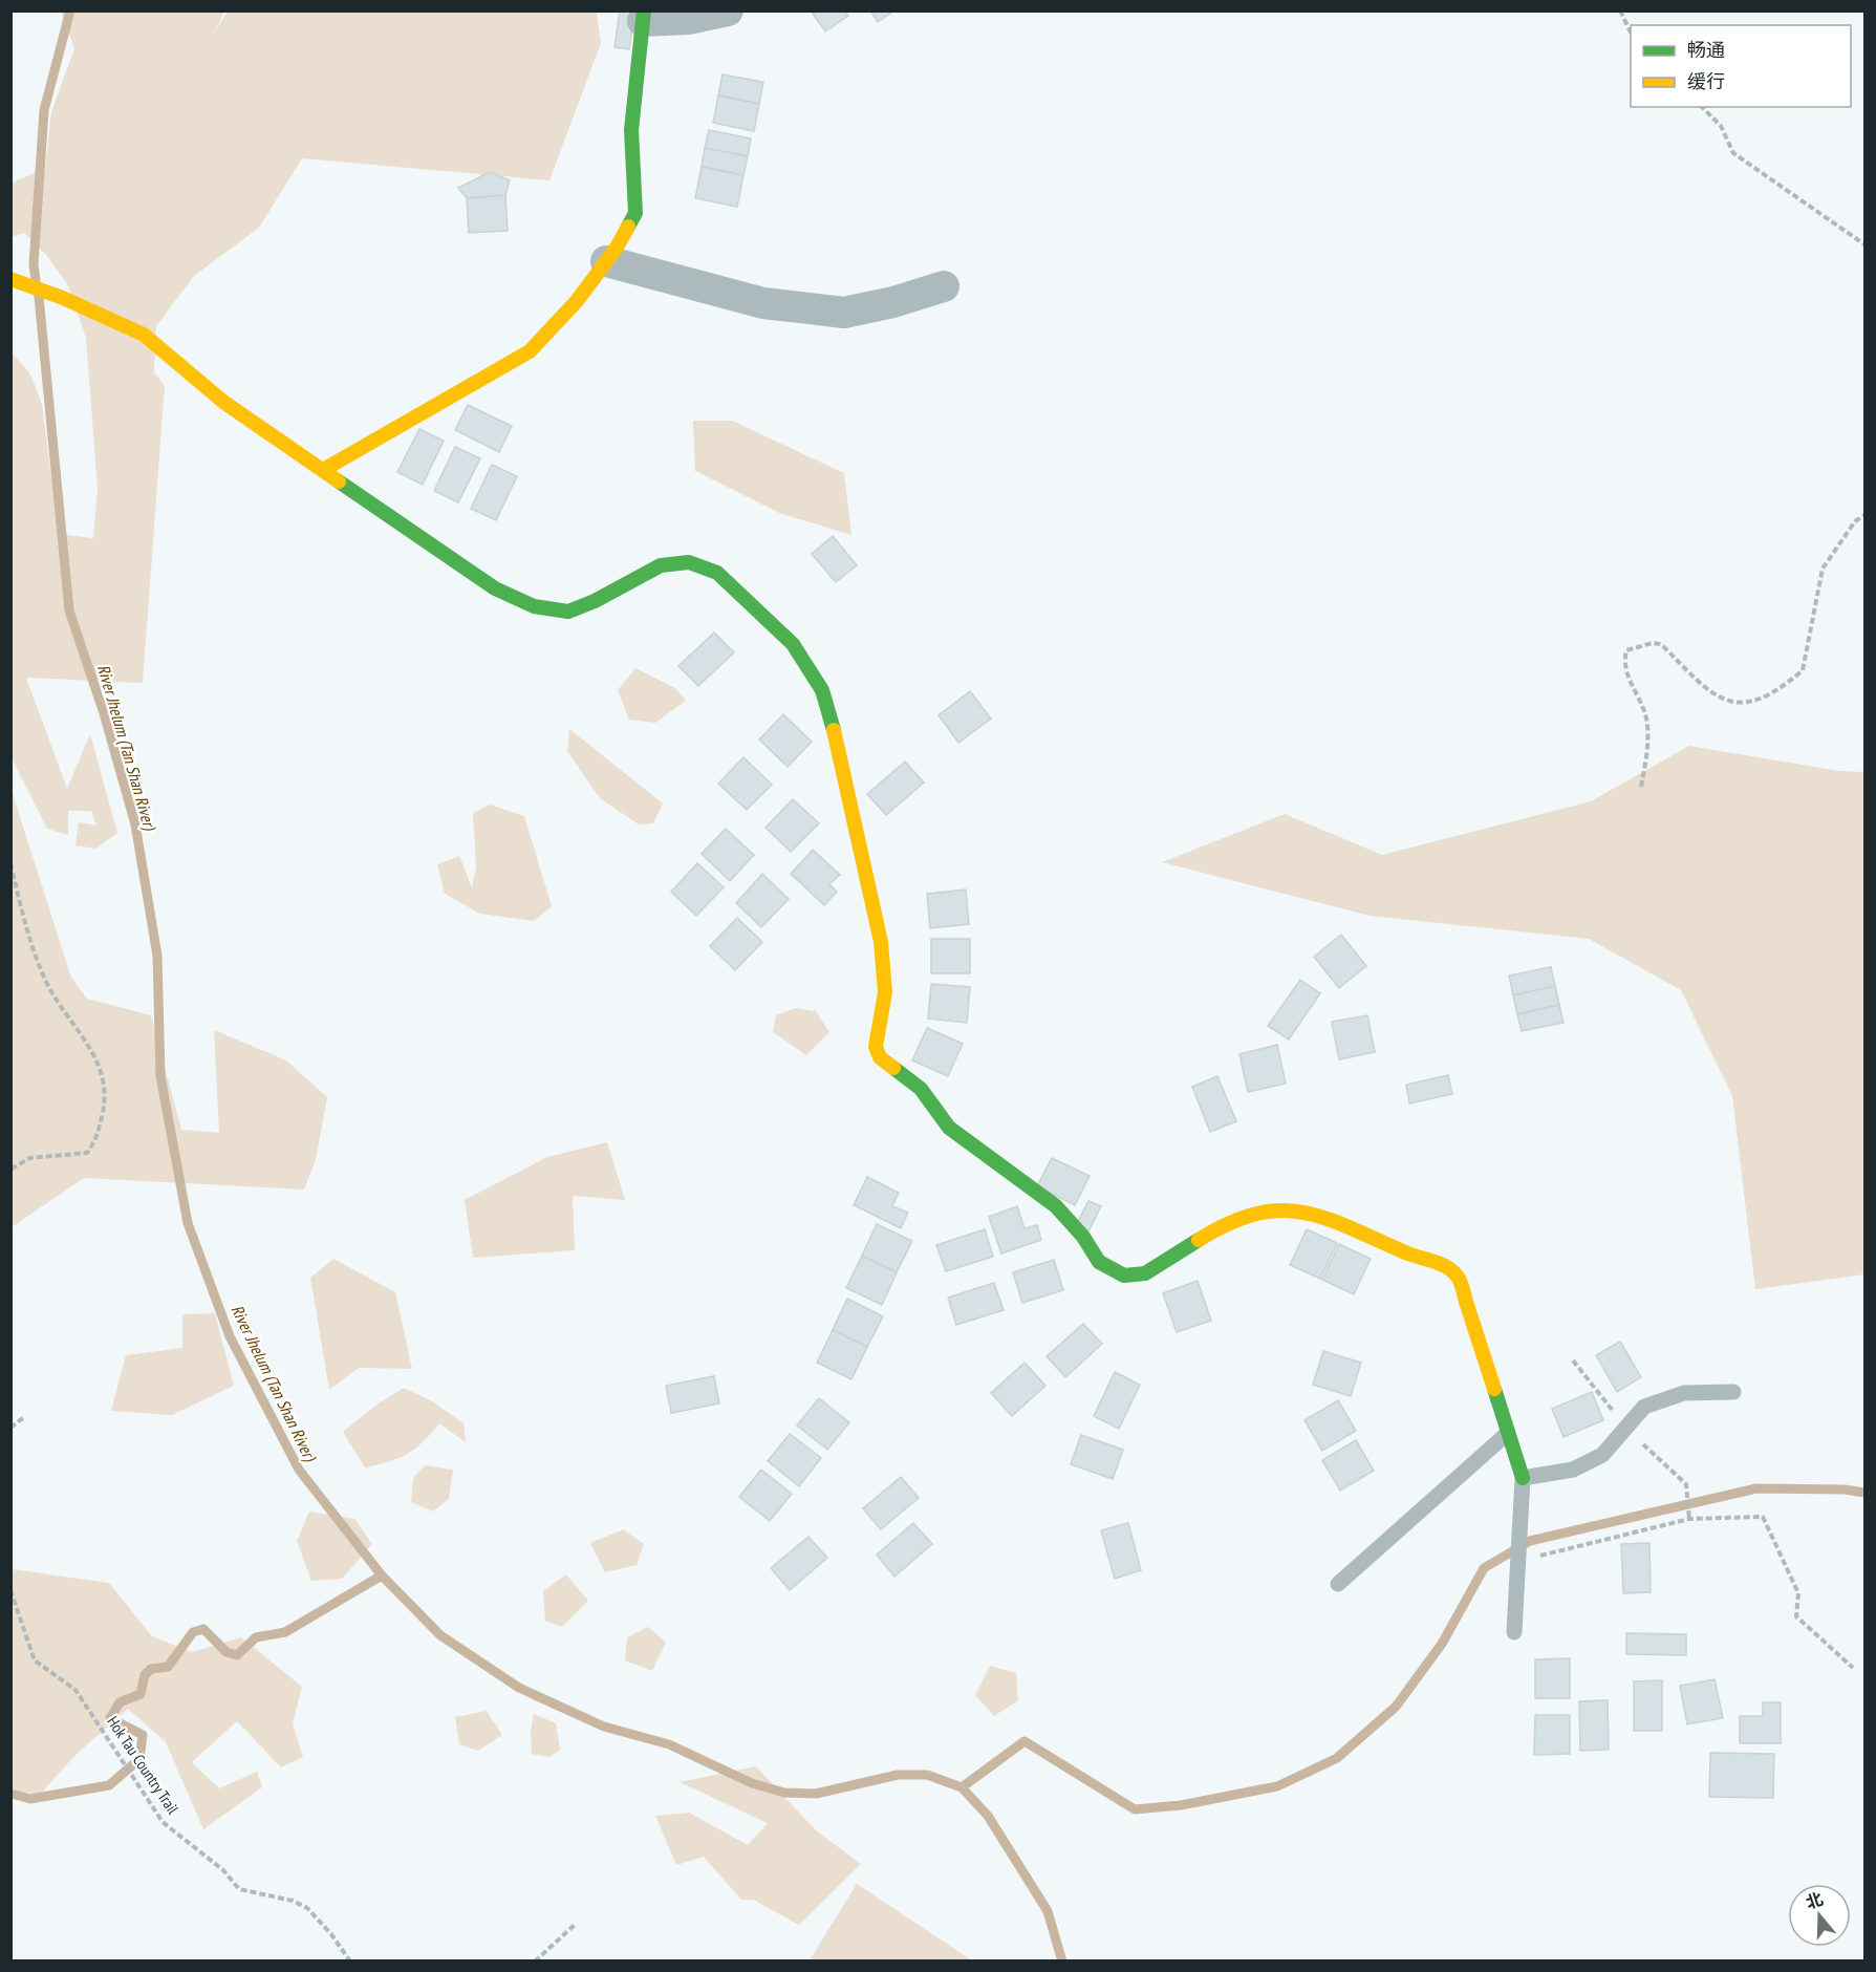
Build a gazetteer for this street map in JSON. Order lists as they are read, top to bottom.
{
  "streets": {
    "path": ["Hok Tau Country Trail"]
  },
  "water": ["River Jhelum (Tan Shan River)"],
  "legend": ["畅通", "缓行"],
  "north": "top"
}
